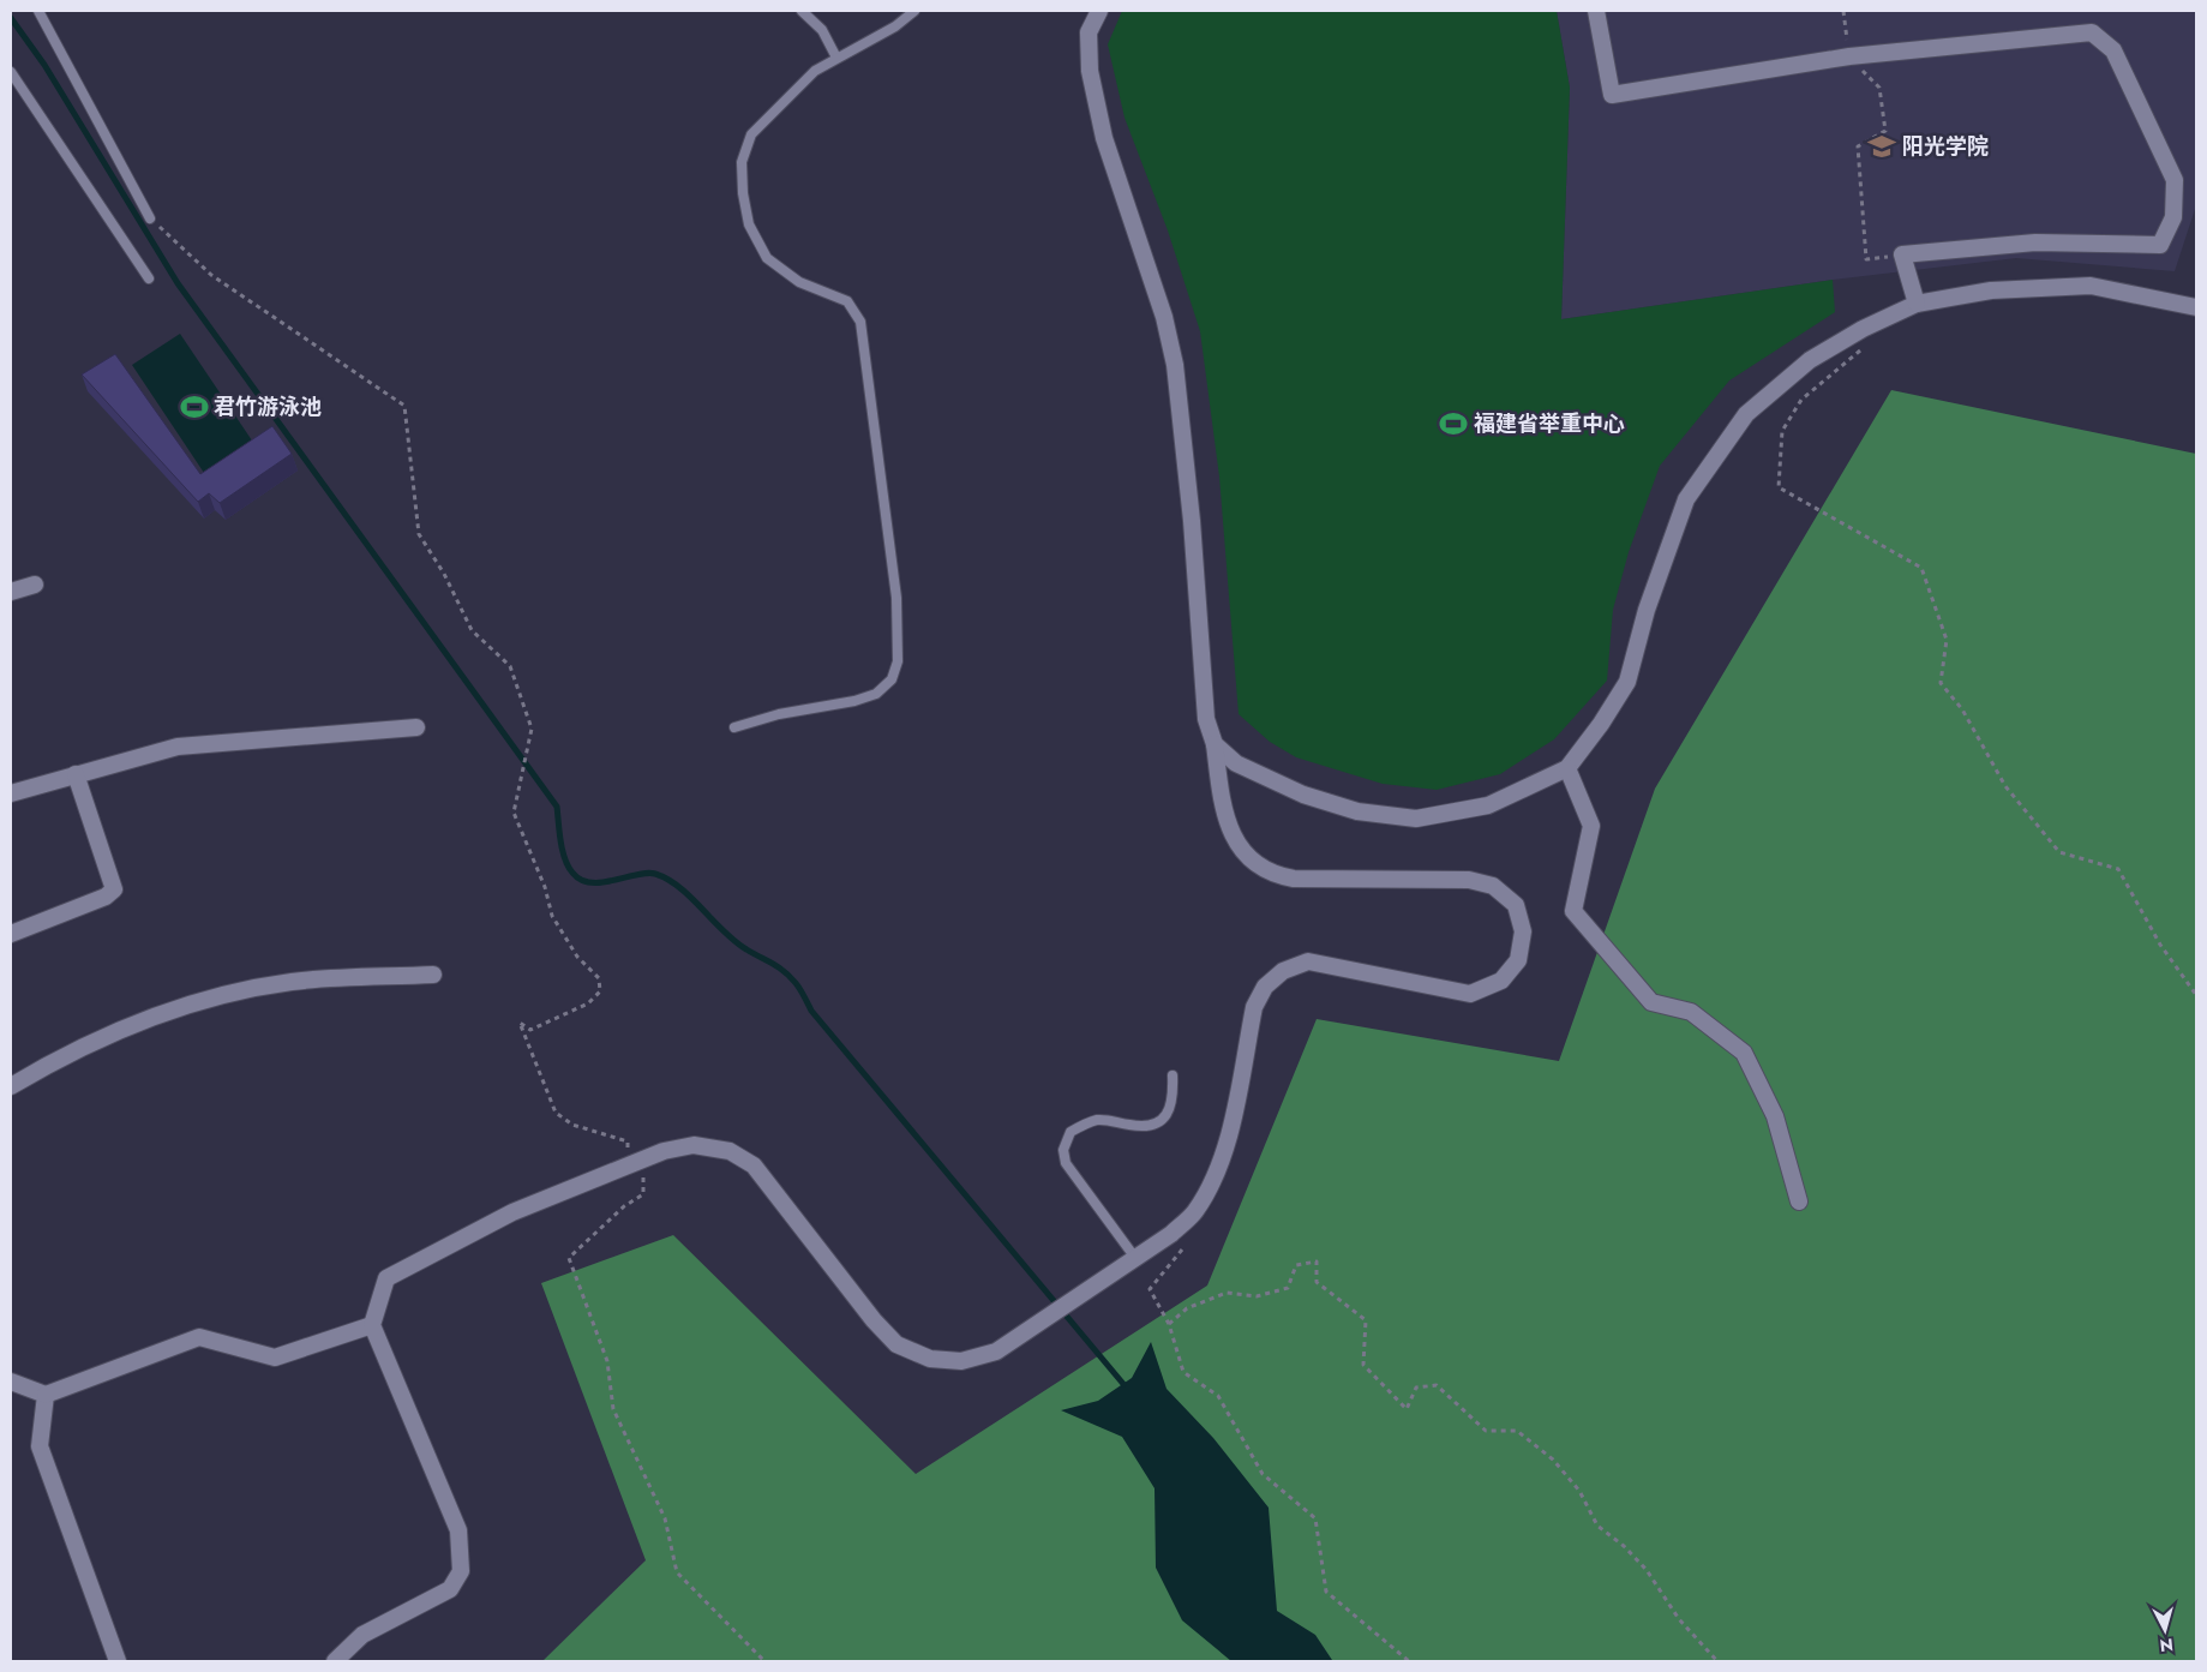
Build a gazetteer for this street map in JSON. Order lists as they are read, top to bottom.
{
  "places": {
    "school or university": ["阳光学院"],
    "sports": ["君竹游泳池", "福建省举重中心"]
  },
  "north": "bottom"
}
